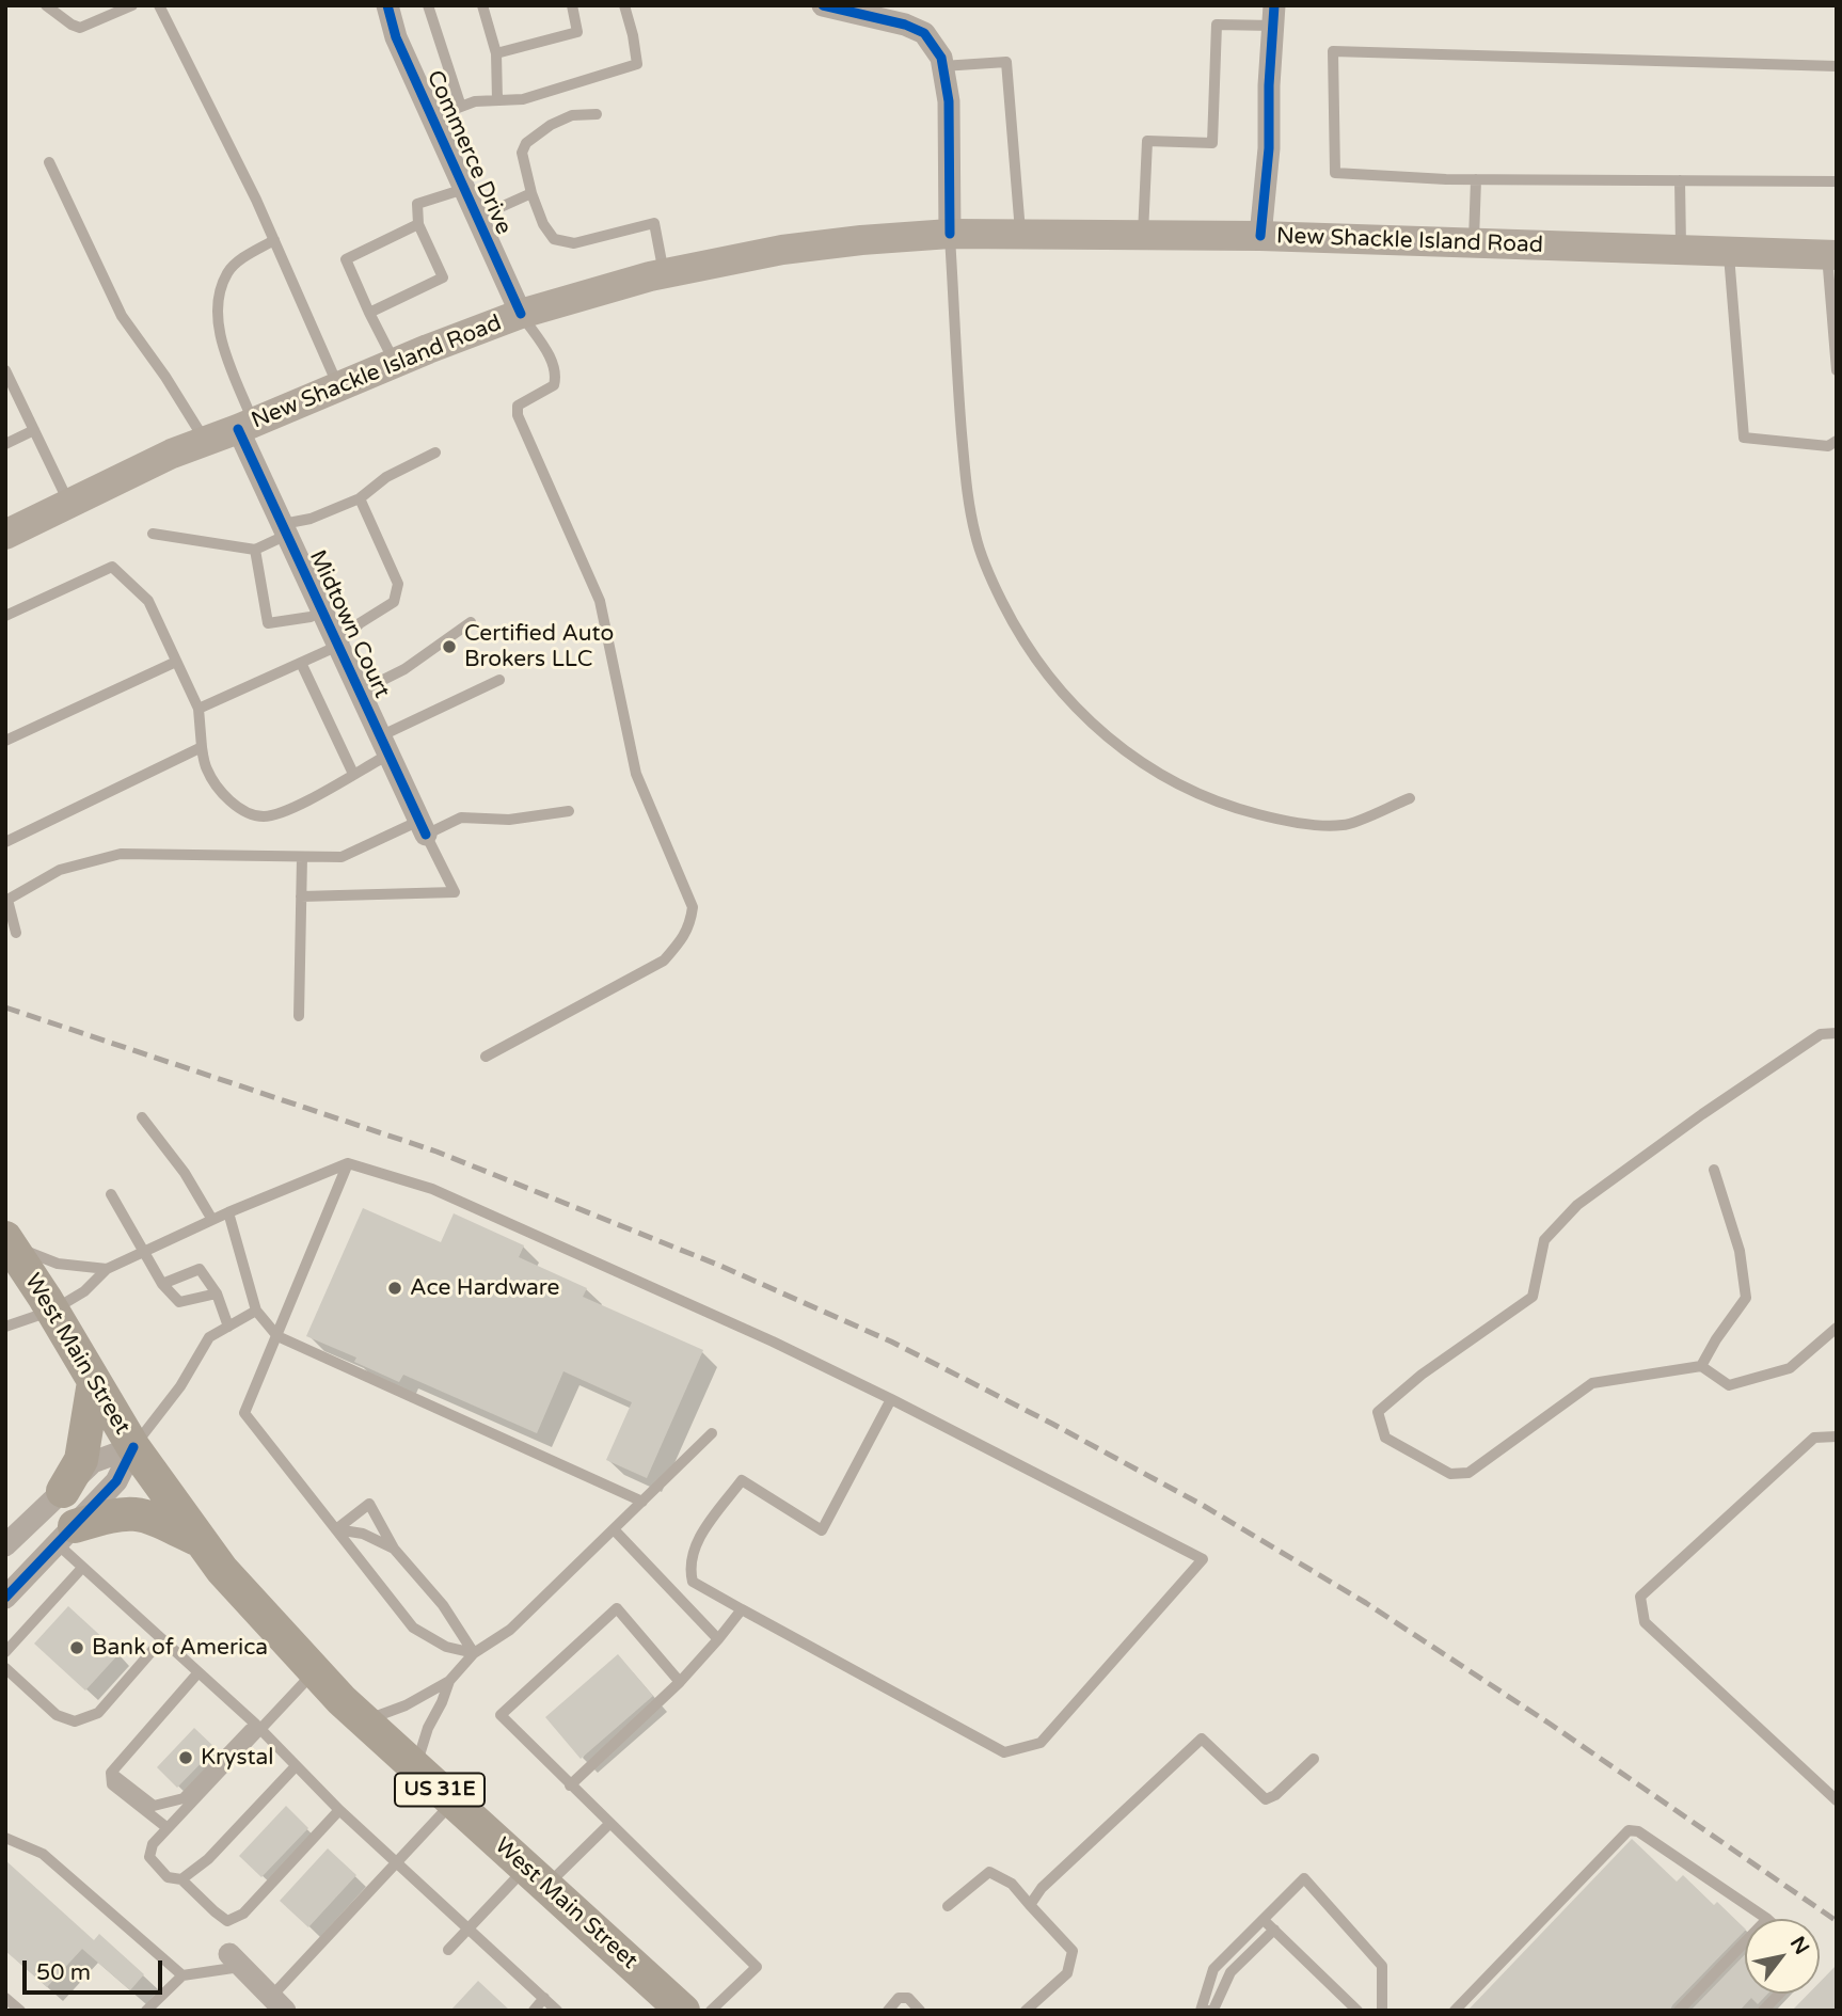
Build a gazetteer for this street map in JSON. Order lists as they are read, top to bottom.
{
  "streets": {
    "main road": ["New Shackle Island Road", "West Main Street", "US 31E"],
    "street": ["Commerce Drive", "Midtown Court"]
  },
  "crossings": [
    ["Commerce Drive", "New Shackle Island Road"],
    ["New Shackle Island Road", "Midtown Court"]
  ],
  "places": [
    "Certified Auto Brokers LLC",
    "Ace Hardware",
    "Bank of America",
    "Krystal"
  ],
  "scale_bar": "50 m",
  "north": "top right"
}
